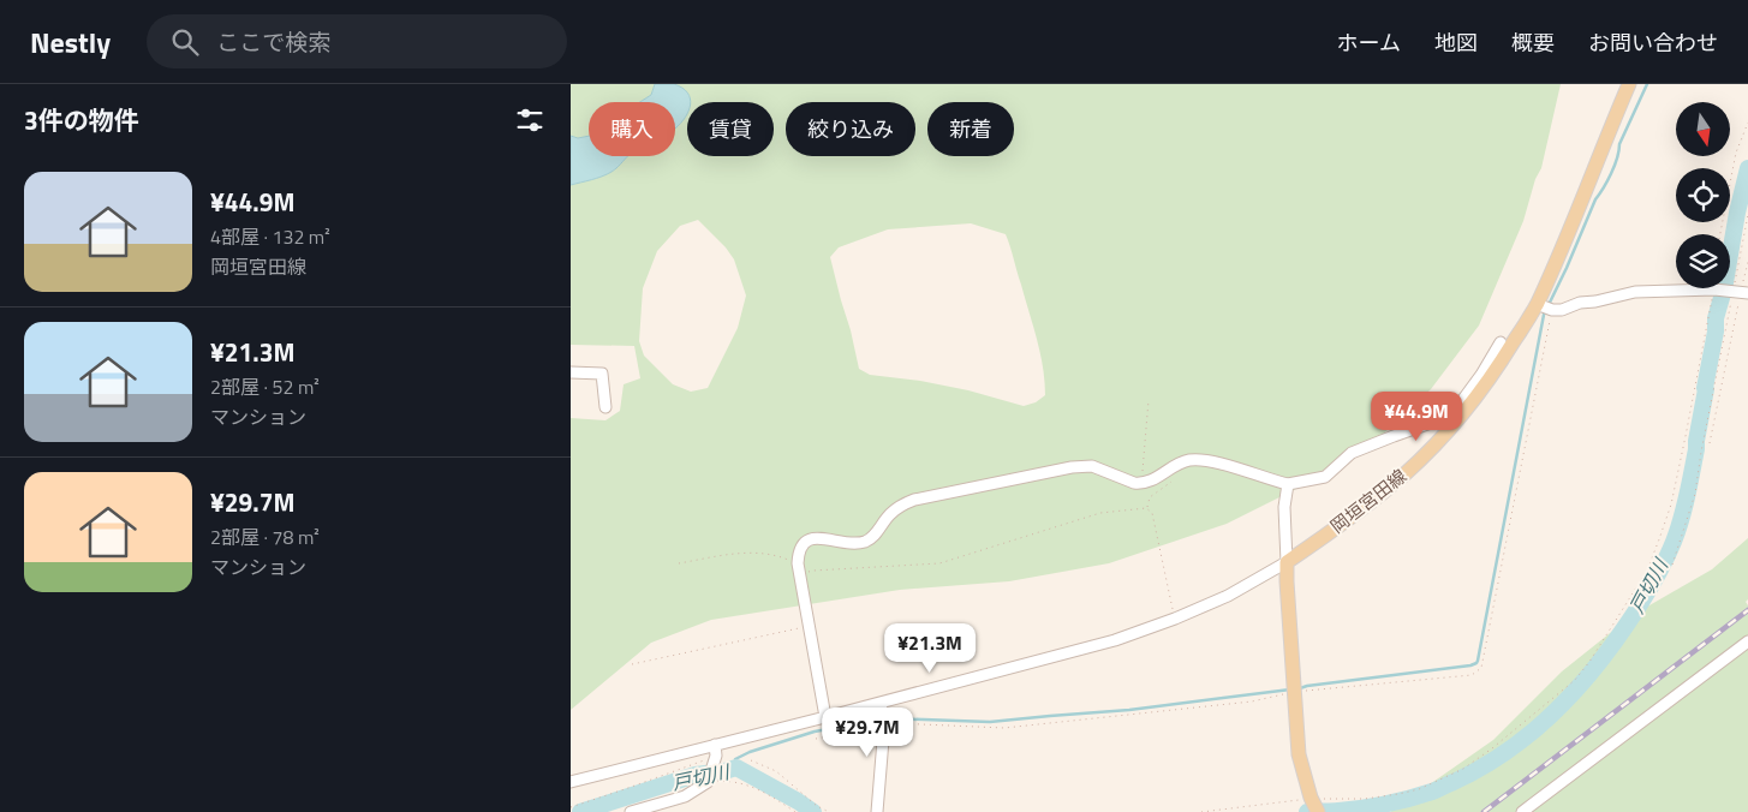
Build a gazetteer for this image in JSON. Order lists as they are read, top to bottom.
{
  "streets": {
    "main road": ["岡垣宮田線"]
  },
  "water": ["戸切川"],
  "north": "bottom",
  "page": {
    "header": "Nestly",
    "search": "ここで検索",
    "nav": [
      "ホーム",
      "地図",
      "概要",
      "お問い合わせ"
    ],
    "heading": "3件の物件",
    "chip": [
      "購入",
      "賃貸",
      "絞り込み",
      "新着"
    ],
    "list": [
      {
        "name": "¥44.9M",
        "note": "4部屋 · 132 m² · 岡垣宮田線"
      },
      {
        "name": "¥21.3M",
        "note": "2部屋 · 52 m² · マンション"
      },
      {
        "name": "¥29.7M",
        "note": "2部屋 · 78 m² · マンション"
      }
    ],
    "price": ["¥44.9M", "¥21.3M", "¥29.7M"]
  }
}
